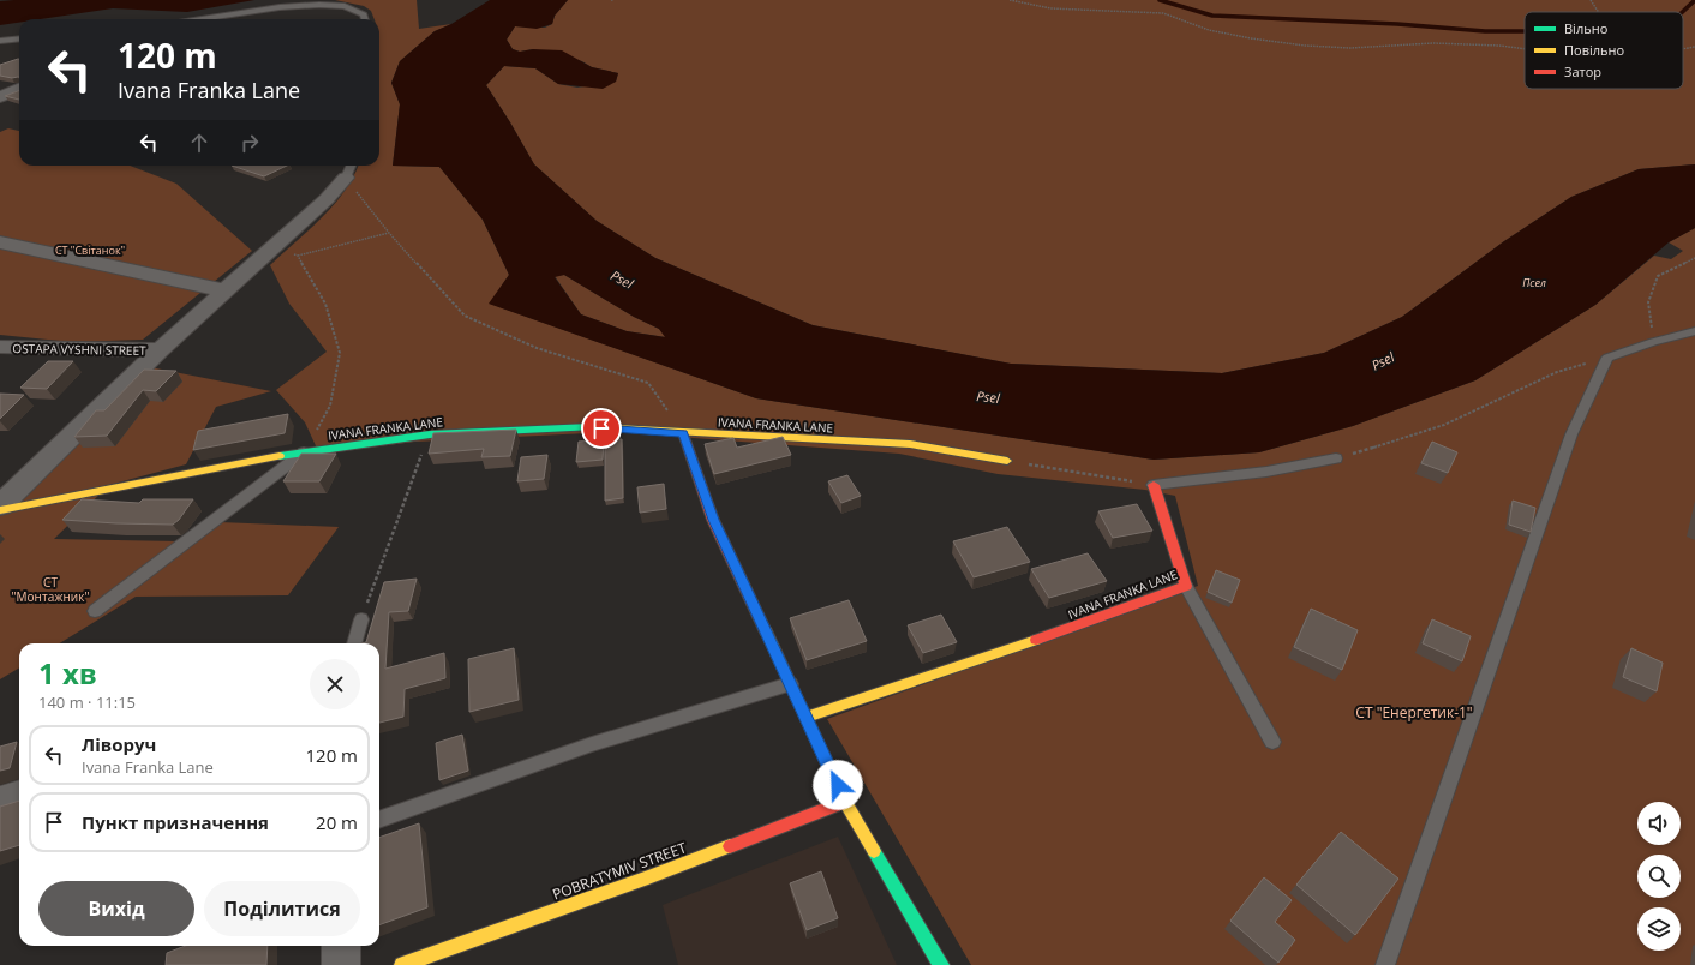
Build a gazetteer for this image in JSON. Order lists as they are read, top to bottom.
{
  "streets": {
    "street": ["OSTAPA VYSHNI STREET", "IVANA FRANKA LANE", "POBRATYMIV STREET"]
  },
  "water": ["Psel", "Псел"],
  "parks": ["СТ \"Світанок\"", "СТ \"Монтажник\"", "СТ \"Енергетик-1\""],
  "legend": ["Вільно", "Повільно", "Затор"],
  "page": {
    "turn": ["120 m", "Ivana Franka Lane"],
    "heading": ["1 хв", "140 m · 11:15"],
    "list": [
      {
        "name": "Ліворуч",
        "note": "Ivana Franka Lane",
        "value": "120 m"
      },
      {
        "name": "Пункт призначення",
        "value": "20 m"
      }
    ],
    "buttons": ["Вихід", "Поділитися"]
  }
}
